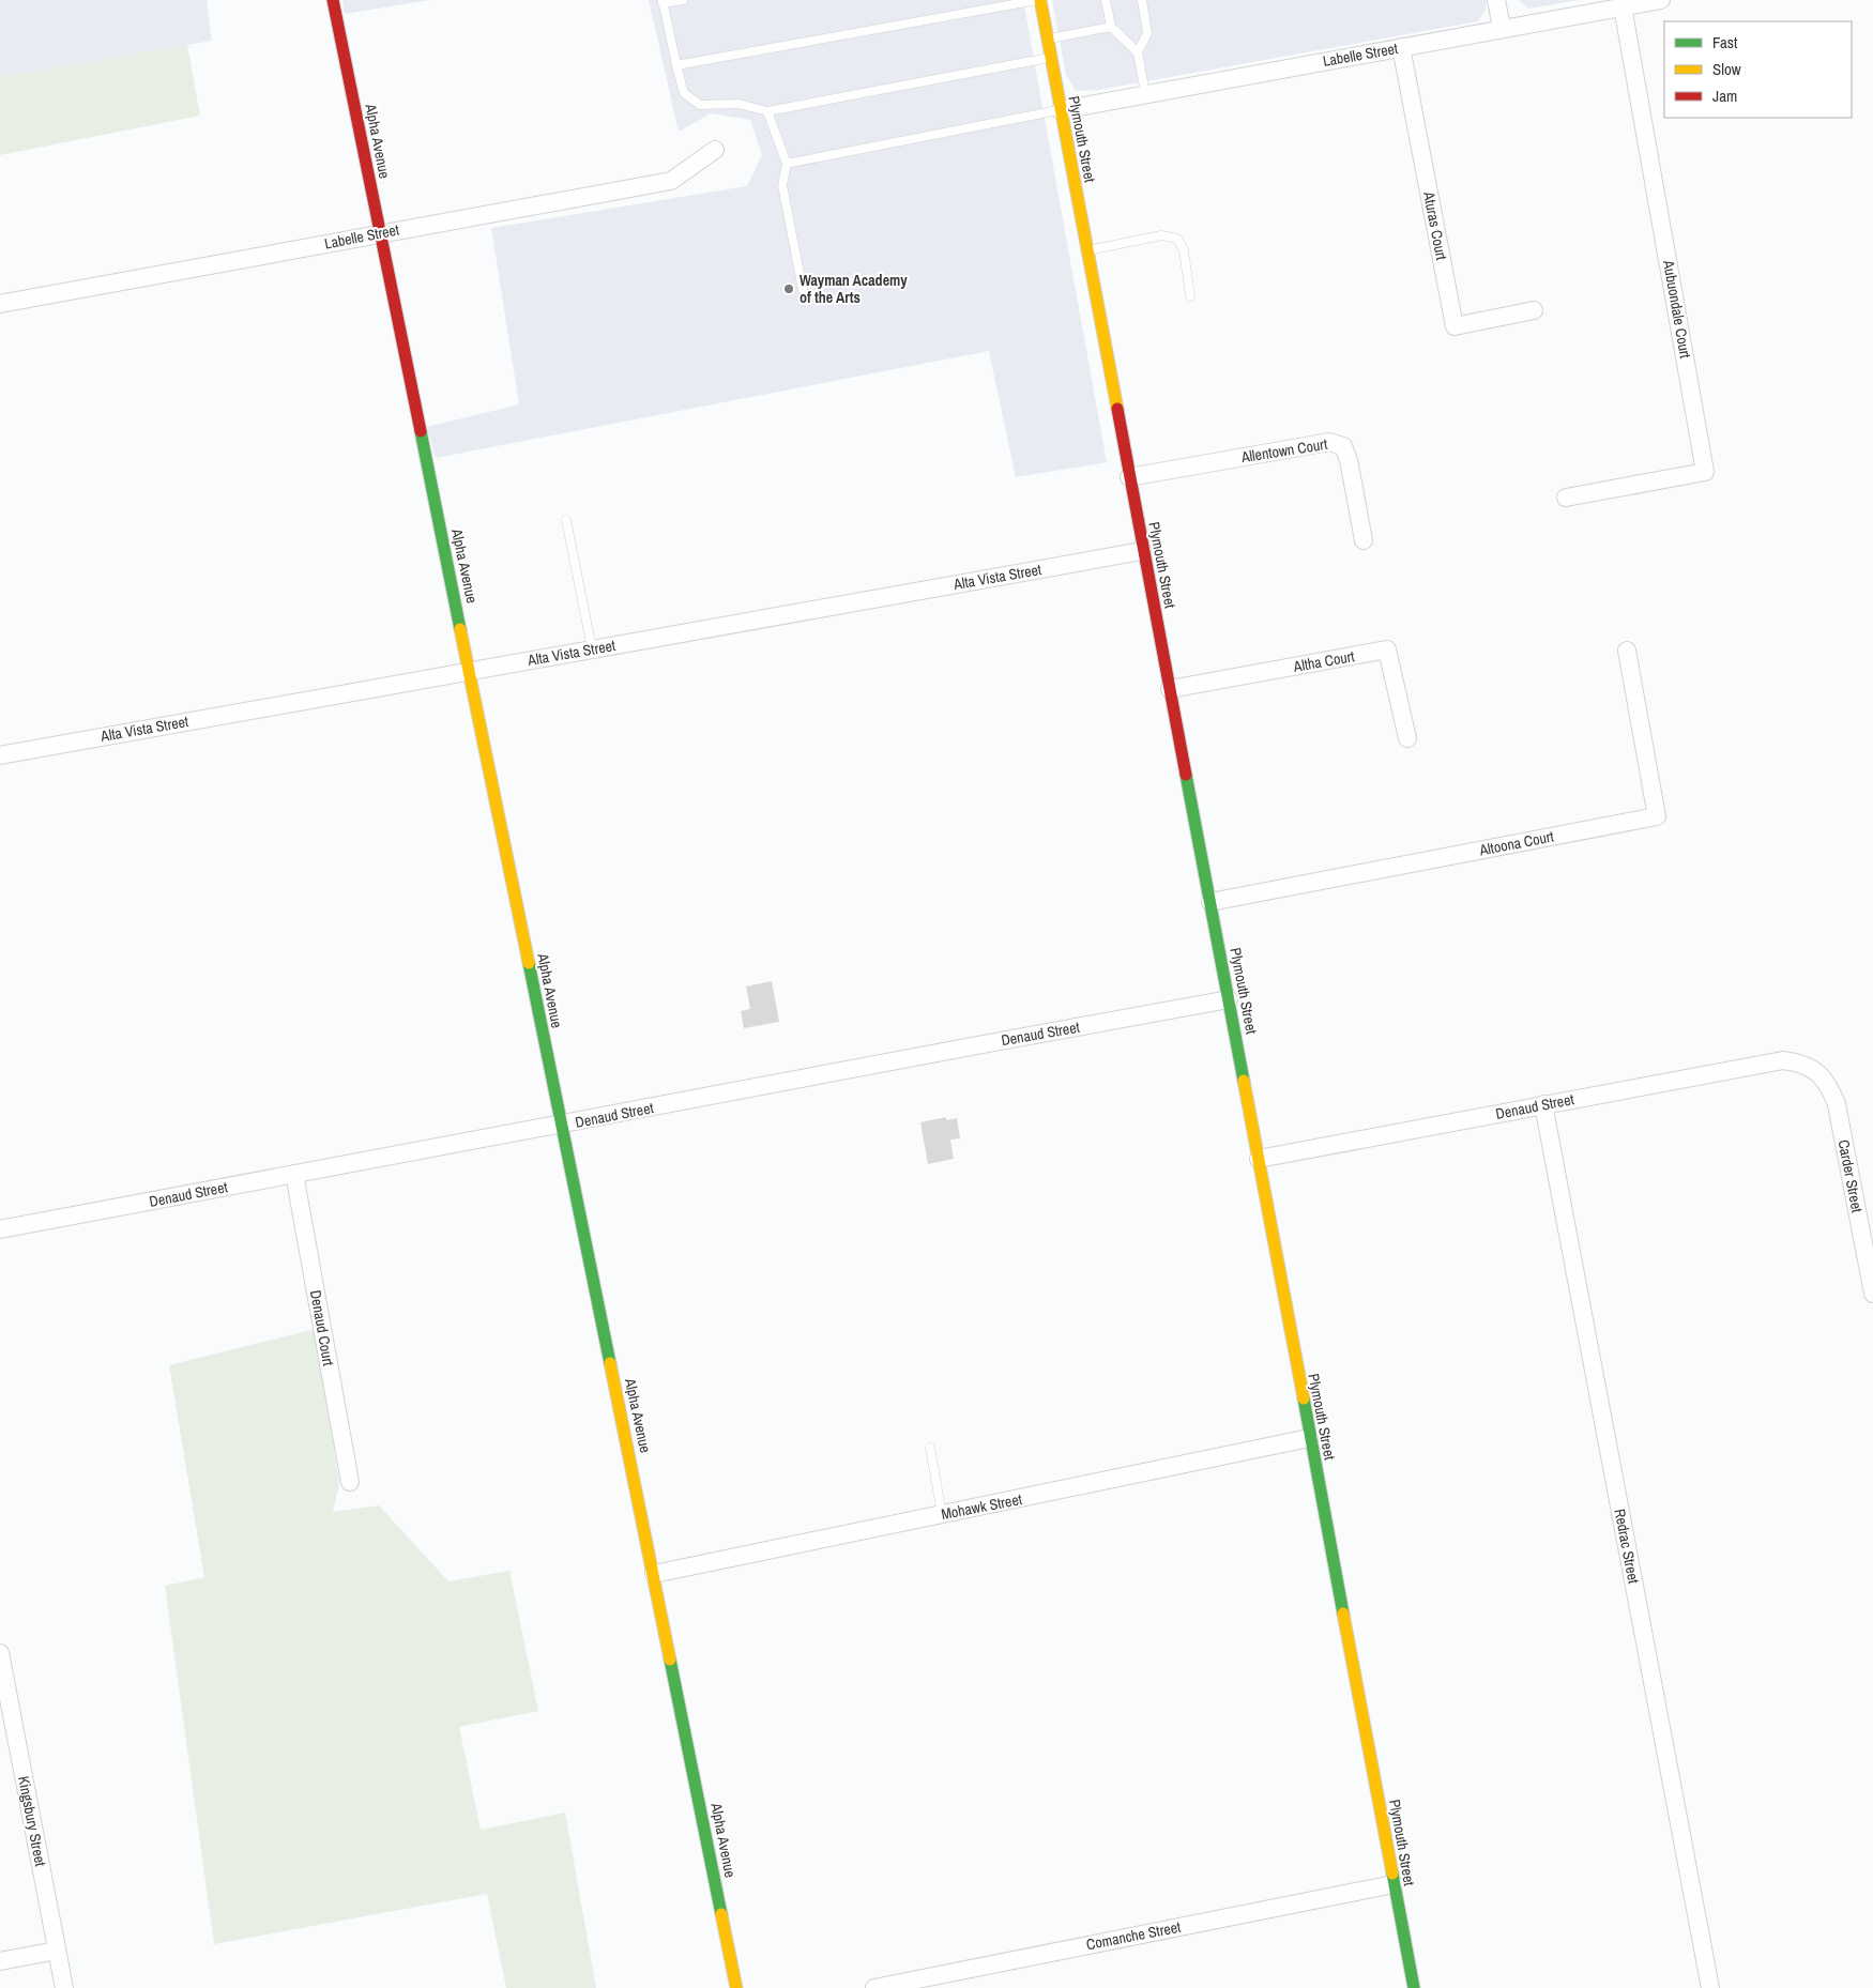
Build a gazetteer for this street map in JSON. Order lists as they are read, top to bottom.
{
  "streets": {
    "street": [
      "Labelle Street",
      "Plymouth Street",
      "Alpha Avenue",
      "Aturas Court",
      "Aubuondale Court",
      "Allentown Court",
      "Alta Vista Street",
      "Altha Court",
      "Altoona Court",
      "Denaud Street",
      "Carder Street",
      "Denaud Court",
      "Mohawk Street",
      "Redrac Street",
      "Kingsbury Street",
      "Comanche Street"
    ]
  },
  "crossings": [
    ["Labelle Street", "Plymouth Street"],
    ["Labelle Street", "Alpha Avenue"],
    ["Labelle Street", "Aturas Court"],
    ["Labelle Street", "Aubuondale Court"],
    ["Plymouth Street", "Allentown Court"],
    ["Plymouth Street", "Alta Vista Street"],
    ["Plymouth Street", "Altha Court"],
    ["Plymouth Street", "Altoona Court"],
    ["Plymouth Street", "Denaud Street"],
    ["Plymouth Street", "Mohawk Street"],
    ["Plymouth Street", "Comanche Street"],
    ["Alpha Avenue", "Alta Vista Street"],
    ["Alpha Avenue", "Denaud Street"],
    ["Alpha Avenue", "Mohawk Street"],
    ["Denaud Street", "Carder Street"],
    ["Denaud Street", "Denaud Court"],
    ["Denaud Street", "Redrac Street"]
  ],
  "places": ["Wayman Academy of the Arts"],
  "legend": ["Fast", "Slow", "Jam"]
}
